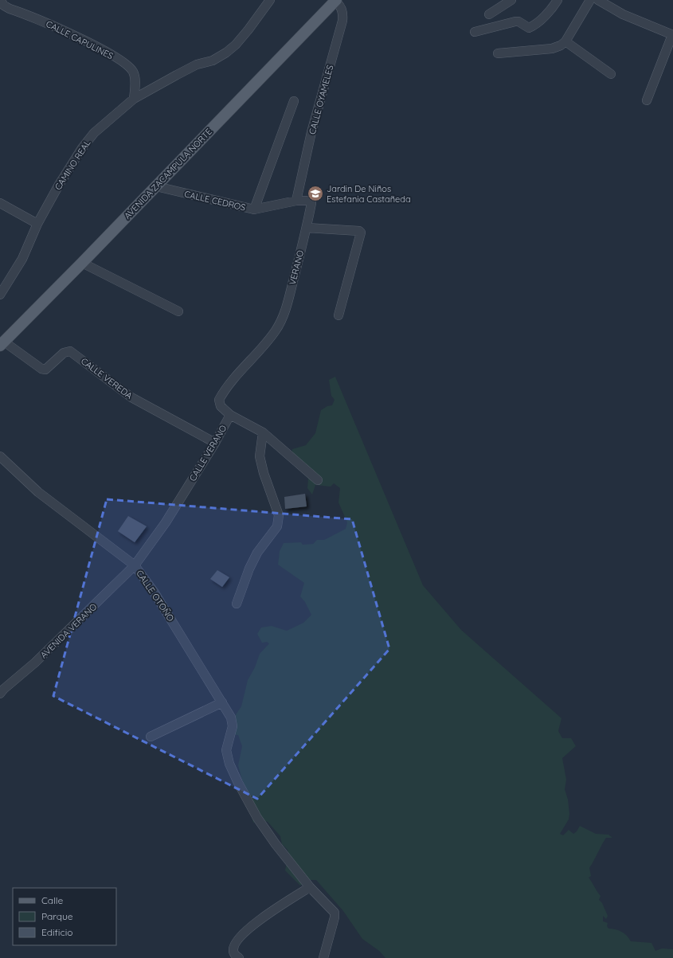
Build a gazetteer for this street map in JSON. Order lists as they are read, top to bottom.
{
  "streets": {
    "main road": ["AVENIDA ZACAMPULA NORTE"],
    "street": [
      "CALLE CAPULINES",
      "CALLE OYAMELES",
      "CAMINO REAL",
      "CALLE CEDROS",
      "VERANO",
      "CALLE VEREDA",
      "CALLE VERANO",
      "CALLE OTOÑO",
      "AVENIDA VERANO"
    ]
  },
  "crossings": [
    ["CALLE CAPULINES", "CAMINO REAL"],
    ["CALLE OYAMELES", "AVENIDA ZACAMPULA NORTE"],
    ["CALLE OYAMELES", "CALLE CEDROS"],
    ["AVENIDA ZACAMPULA NORTE", "CALLE CEDROS"],
    ["AVENIDA ZACAMPULA NORTE", "CALLE VEREDA"],
    ["CALLE CEDROS", "VERANO"],
    ["VERANO", "CALLE VERANO"],
    ["CALLE VEREDA", "CALLE VERANO"],
    ["CALLE VERANO", "CALLE OTOÑO"],
    ["CALLE VERANO", "AVENIDA VERANO"],
    ["CALLE OTOÑO", "AVENIDA VERANO"]
  ],
  "places": {
    "school or university": ["Jardin De Niños Estefania Castañeda"]
  },
  "legend": ["Calle", "Parque", "Edificio"]
}
